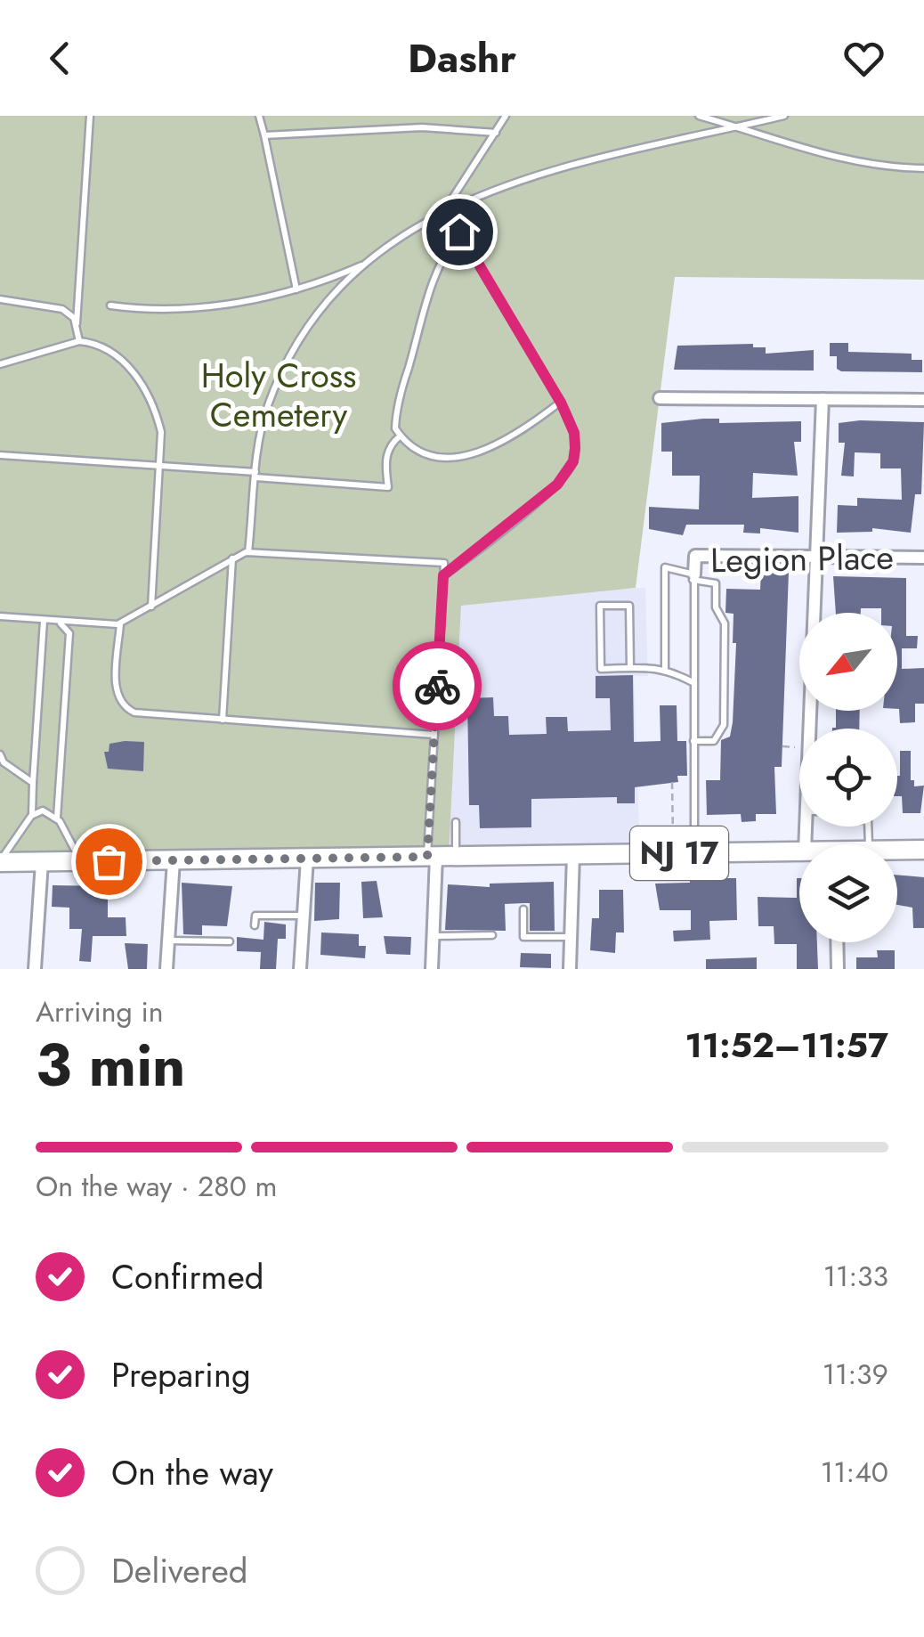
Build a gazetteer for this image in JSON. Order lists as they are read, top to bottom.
{
  "streets": {
    "main road": ["NJ 17"],
    "street": ["Legion Place"]
  },
  "parks": ["Holy Cross Cemetery"],
  "north": "bottom left",
  "page": {
    "header": "Dashr",
    "heading": ["3 min", "Arriving in", "11:52–11:57"],
    "bar": "On the way · 280 m",
    "list": [
      ["Confirmed", "11:33"],
      ["Preparing", "11:39"],
      ["On the way", "11:40"],
      "Delivered"
    ]
  }
}
